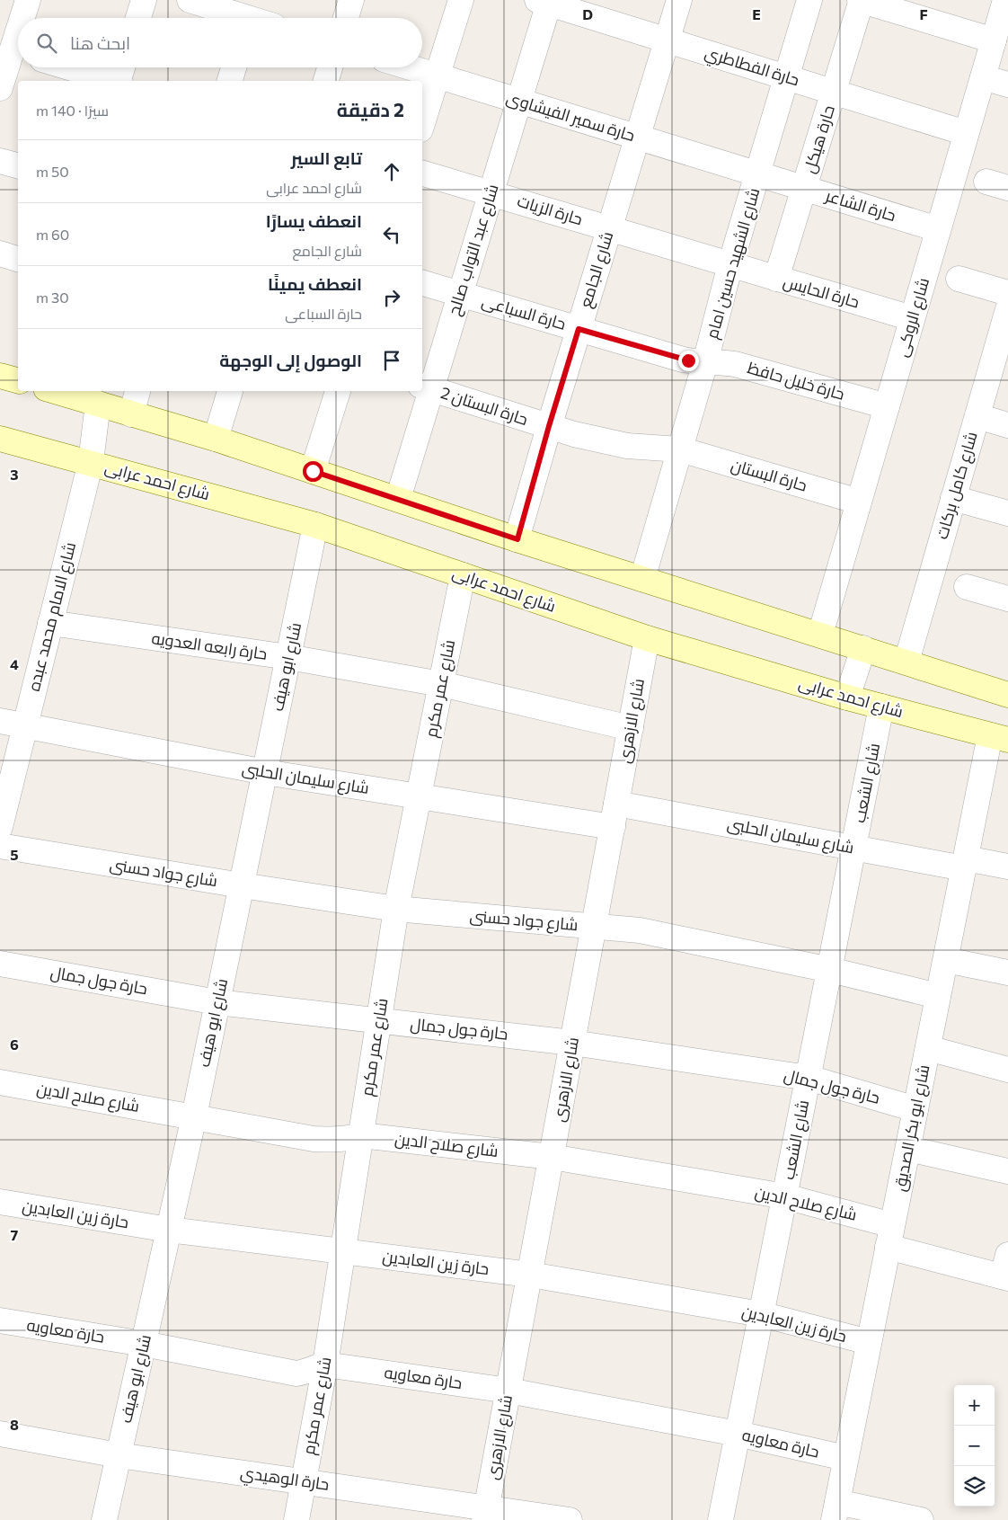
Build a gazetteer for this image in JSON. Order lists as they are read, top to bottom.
{
  "streets": {
    "street": [
      "حارة الفطاطري",
      "حارة سمير الفيشاوى",
      "حارة هيكل",
      "حارة الشاعر",
      "حارة الزيات",
      "شارع عبد التواب صالح",
      "شارع الشهيد حسين امام",
      "شارع الجامع",
      "حارة الحايس",
      "حارة السباعى",
      "شارع الروكى",
      "حارة خليل حافظ",
      "حارة البستان 2",
      "حارة البستان",
      "شارع احمد عرابى",
      "شارع كامل بركات",
      "شارع الامام محمد عبده",
      "حارة رابعه العدويه",
      "شارع ابو هيف",
      "شارع عمر مكرم",
      "شارع الازهرى",
      "شارع سليمان الحلبى",
      "شارع الشعب",
      "شارع جواد حسنى",
      "حارة جول جمال",
      "شارع صلاح الدين",
      "شارع ابو بكر الصديق",
      "حارة زين العابدين",
      "حارة معاويه",
      "حارة الوهيدي"
    ]
  },
  "crossings": [
    ["حارة الفطاطري", "حارة هيكل"],
    ["حارة الفطاطري", "شارع عبد التواب صالح"],
    ["حارة الفطاطري", "شارع الشهيد حسين امام"],
    ["حارة الفطاطري", "شارع الجامع"],
    ["حارة الفطاطري", "شارع الروكى"],
    ["حارة سمير الفيشاوى", "حارة الشاعر"],
    ["حارة سمير الفيشاوى", "شارع عبد التواب صالح"],
    ["حارة سمير الفيشاوى", "شارع الشهيد حسين امام"],
    ["حارة سمير الفيشاوى", "شارع الجامع"],
    ["حارة هيكل", "حارة الشاعر"],
    ["حارة هيكل", "حارة الحايس"],
    ["حارة الشاعر", "شارع الشهيد حسين امام"],
    ["حارة الشاعر", "شارع الروكى"],
    ["حارة الزيات", "شارع عبد التواب صالح"],
    ["حارة الزيات", "شارع الشهيد حسين امام"],
    ["حارة الزيات", "شارع الجامع"],
    ["حارة الزيات", "حارة الحايس"],
    ["شارع عبد التواب صالح", "حارة السباعى"],
    ["شارع عبد التواب صالح", "حارة البستان 2"],
    ["شارع الشهيد حسين امام", "حارة الحايس"],
    ["شارع الشهيد حسين امام", "حارة السباعى"],
    ["شارع الشهيد حسين امام", "حارة خليل حافظ"],
    ["شارع الشهيد حسين امام", "حارة البستان 2"],
    ["شارع الشهيد حسين امام", "حارة البستان"],
    ["شارع الجامع", "حارة السباعى"],
    ["شارع الجامع", "حارة البستان 2"],
    ["حارة الحايس", "شارع الروكى"],
    ["حارة السباعى", "حارة خليل حافظ"],
    ["شارع الروكى", "حارة خليل حافظ"],
    ["شارع الروكى", "حارة البستان"],
    ["حارة البستان 2", "حارة البستان"],
    ["شارع احمد عرابى", "شارع الامام محمد عبده"],
    ["شارع احمد عرابى", "شارع ابو هيف"],
    ["شارع احمد عرابى", "شارع عمر مكرم"],
    ["شارع احمد عرابى", "شارع الازهرى"],
    ["شارع احمد عرابى", "شارع الشعب"],
    ["شارع احمد عرابى", "شارع ابو بكر الصديق"],
    ["شارع الامام محمد عبده", "حارة رابعه العدويه"],
    ["شارع الامام محمد عبده", "شارع سليمان الحلبى"],
    ["حارة رابعه العدويه", "شارع ابو هيف"],
    ["حارة رابعه العدويه", "شارع عمر مكرم"],
    ["حارة رابعه العدويه", "شارع الازهرى"],
    ["شارع ابو هيف", "شارع سليمان الحلبى"],
    ["شارع ابو هيف", "شارع جواد حسنى"],
    ["شارع ابو هيف", "حارة جول جمال"],
    ["شارع ابو هيف", "شارع صلاح الدين"],
    ["شارع ابو هيف", "حارة زين العابدين"],
    ["شارع ابو هيف", "حارة معاويه"],
    ["شارع ابو هيف", "حارة الوهيدي"],
    ["شارع عمر مكرم", "شارع سليمان الحلبى"],
    ["شارع عمر مكرم", "شارع جواد حسنى"],
    ["شارع عمر مكرم", "حارة جول جمال"],
    ["شارع عمر مكرم", "شارع صلاح الدين"],
    ["شارع عمر مكرم", "حارة زين العابدين"],
    ["شارع عمر مكرم", "حارة معاويه"],
    ["شارع عمر مكرم", "حارة الوهيدي"],
    ["شارع الازهرى", "شارع سليمان الحلبى"],
    ["شارع الازهرى", "شارع جواد حسنى"],
    ["شارع الازهرى", "حارة جول جمال"],
    ["شارع الازهرى", "شارع صلاح الدين"],
    ["شارع الازهرى", "حارة زين العابدين"],
    ["شارع الازهرى", "حارة معاويه"],
    ["شارع الازهرى", "حارة الوهيدي"],
    ["شارع سليمان الحلبى", "شارع الشعب"],
    ["شارع سليمان الحلبى", "شارع ابو بكر الصديق"],
    ["شارع الشعب", "شارع جواد حسنى"],
    ["شارع الشعب", "حارة جول جمال"],
    ["شارع الشعب", "شارع صلاح الدين"],
    ["شارع الشعب", "حارة زين العابدين"],
    ["شارع الشعب", "حارة معاويه"],
    ["شارع جواد حسنى", "شارع ابو بكر الصديق"],
    ["حارة جول جمال", "شارع ابو بكر الصديق"],
    ["شارع صلاح الدين", "شارع ابو بكر الصديق"],
    ["شارع ابو بكر الصديق", "حارة زين العابدين"],
    ["شارع ابو بكر الصديق", "حارة معاويه"]
  ],
  "page": {
    "search": "ابحث هنا",
    "heading": ["2 دقيقة", "سيرًا · 140 m"],
    "list": [
      ["تابع السير", "شارع احمد عرابى", "50 m"],
      ["انعطف يسارًا", "شارع الجامع", "60 m"],
      ["انعطف يمينًا", "حارة السباعى", "30 m"],
      "الوصول إلى الوجهة"
    ],
    "map_buttons": ["+", "−"]
  },
  "grid": {
    "columns": ["D", "E", "F"],
    "rows": [
      "3",
      "4",
      "5",
      "6",
      "7",
      "8"
    ]
  }
}
